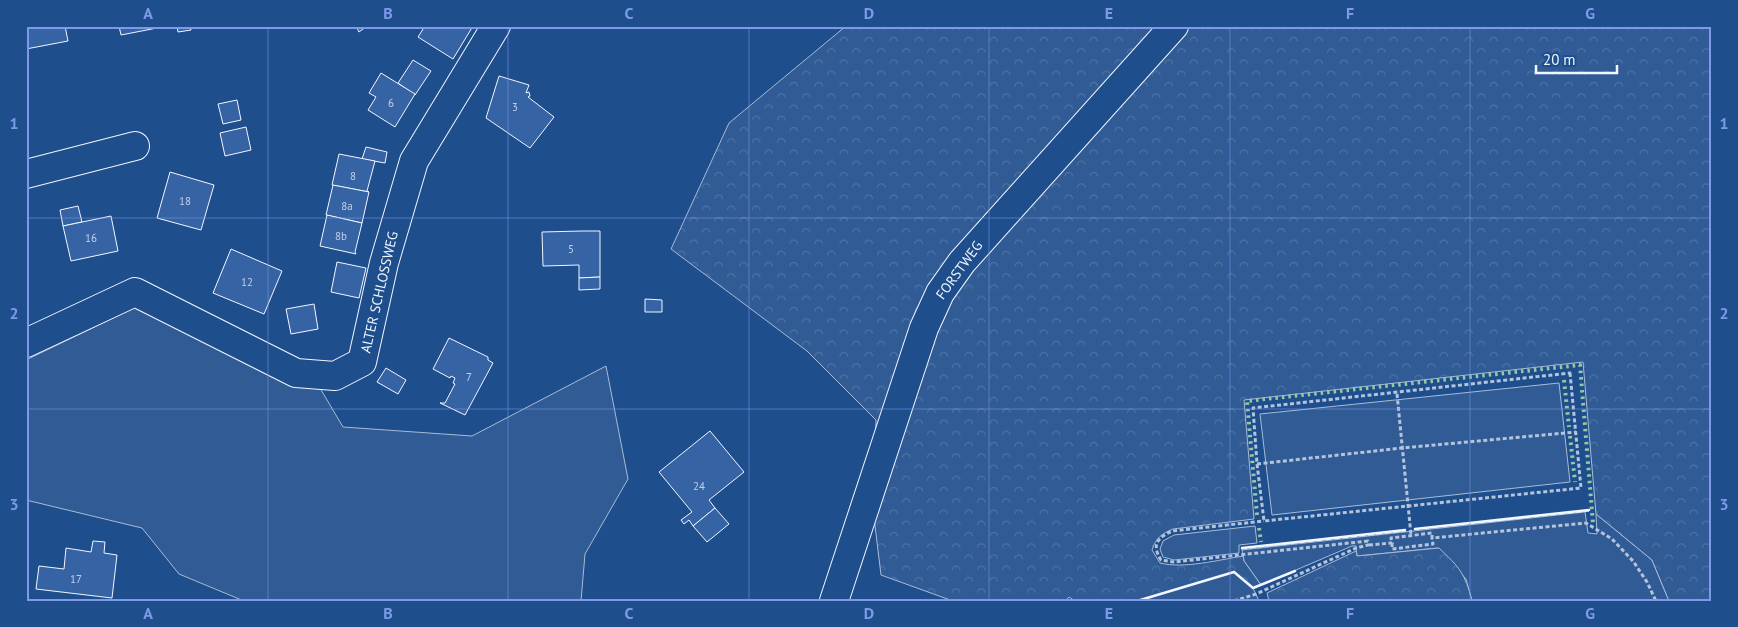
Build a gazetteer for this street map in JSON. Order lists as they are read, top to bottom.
{
  "streets": {
    "street": ["FORSTWEG", "ALTER SCHLOSSWEG"]
  },
  "house_numbers": [
    "6",
    "3",
    "8",
    "18",
    "8a",
    "8b",
    "16",
    "5",
    "12",
    "7",
    "24",
    "17"
  ],
  "scale_bar": "20 m",
  "grid": {
    "columns": [
      "A",
      "B",
      "C",
      "D",
      "E",
      "F",
      "G"
    ],
    "rows": ["1", "2", "3"]
  }
}
